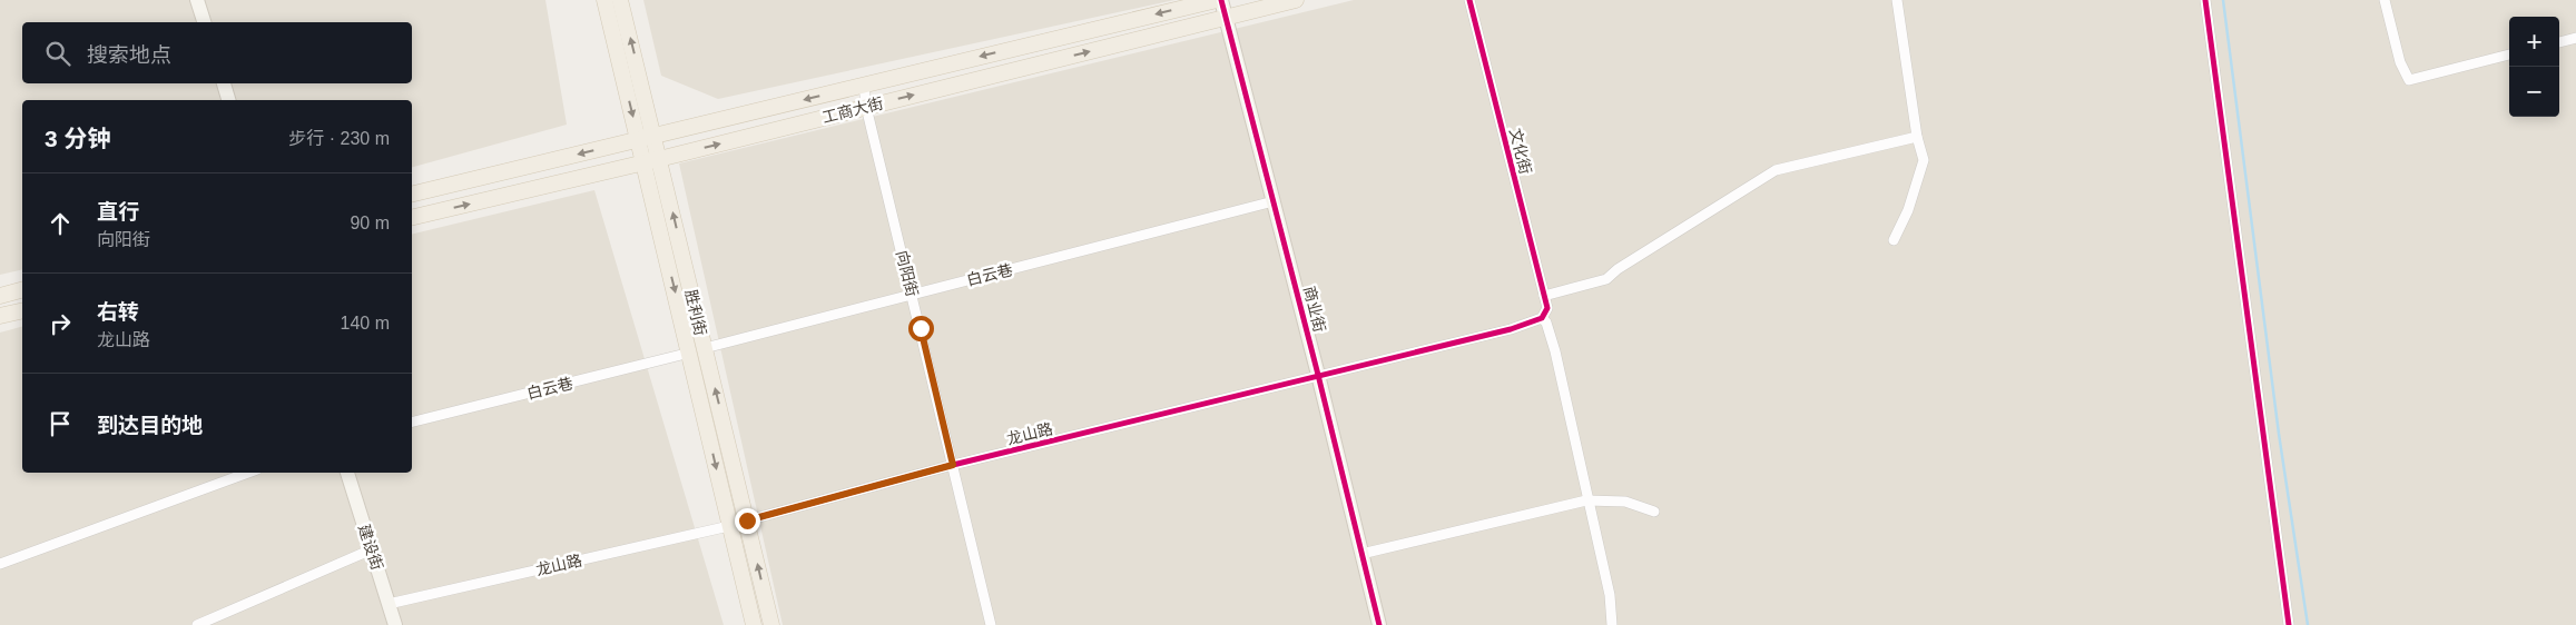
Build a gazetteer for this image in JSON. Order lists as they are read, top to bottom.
{
  "streets": {
    "main road": ["工商大街", "胜利街"],
    "street": [
      "文化街",
      "向阳街",
      "白云巷",
      "商业街",
      "龙山路",
      "建设街"
    ]
  },
  "crossings": [
    ["工商大街", "向阳街"],
    ["工商大街", "商业街"],
    ["工商大街", "胜利街"],
    ["文化街", "龙山路"],
    ["向阳街", "白云巷"],
    ["向阳街", "龙山路"],
    ["白云巷", "商业街"],
    ["白云巷", "胜利街"],
    ["商业街", "龙山路"],
    ["胜利街", "龙山路"],
    ["龙山路", "建设街"]
  ],
  "page": {
    "map_buttons": ["+", "−"],
    "search": "搜索地点",
    "heading": ["3 分钟", "步行 · 230 m"],
    "list": [
      ["直行", "向阳街", "90 m"],
      ["右转", "龙山路", "140 m"],
      "到达目的地"
    ]
  }
}
